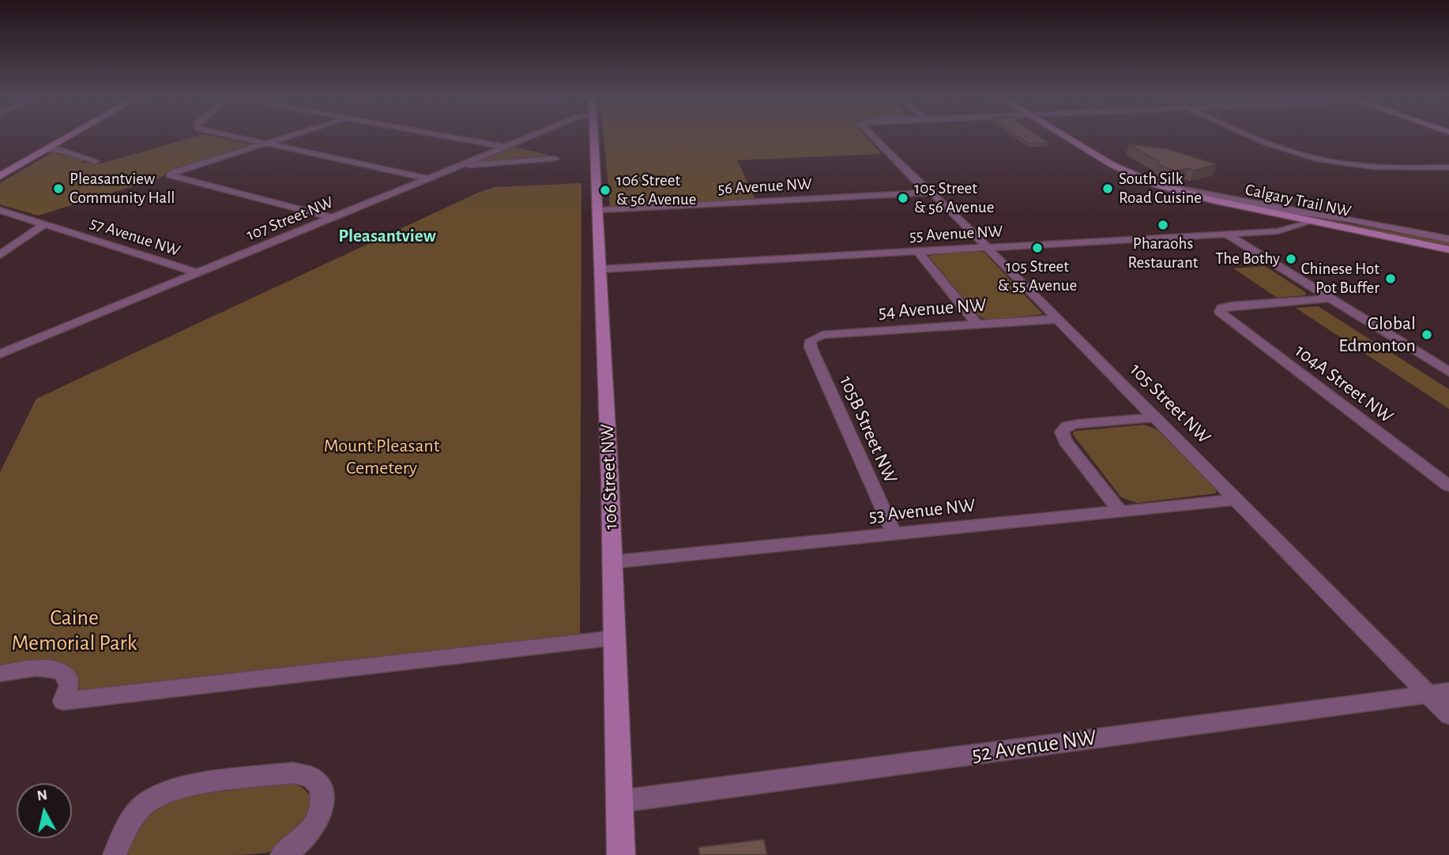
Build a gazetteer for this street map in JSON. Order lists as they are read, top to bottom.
{
  "streets": {
    "street": [
      "56 Avenue NW",
      "Calgary Trail NW",
      "107 Street NW",
      "55 Avenue NW",
      "57 Avenue NW",
      "54 Avenue NW",
      "104A Street NW",
      "105 Street NW",
      "105B Street NW",
      "106 Street NW",
      "53 Avenue NW",
      "52 Avenue NW"
    ]
  },
  "crossings": [
    ["56 Avenue NW", "105 Street NW"],
    ["56 Avenue NW", "106 Street NW"],
    ["Calgary Trail NW", "55 Avenue NW"],
    ["107 Street NW", "57 Avenue NW"],
    ["55 Avenue NW", "105 Street NW"],
    ["55 Avenue NW", "106 Street NW"],
    ["54 Avenue NW", "105 Street NW"],
    ["54 Avenue NW", "105B Street NW"],
    ["105 Street NW", "53 Avenue NW"],
    ["105 Street NW", "52 Avenue NW"],
    ["105B Street NW", "53 Avenue NW"],
    ["106 Street NW", "53 Avenue NW"],
    ["106 Street NW", "52 Avenue NW"]
  ],
  "districts": ["Pleasantview"],
  "parks": ["Mount Pleasant Cemetery", "Caine Memorial Park"],
  "places": [
    "Pleasantview Community Hall",
    "South Silk Road Cuisine",
    "106 Street & 56 Avenue",
    "105 Street & 56 Avenue",
    "Pharaohs Restaurant",
    "105 Street & 55 Avenue",
    "The Bothy",
    "Chinese Hot Pot Buffer",
    "Global Edmonton"
  ],
  "north": "top"
}
